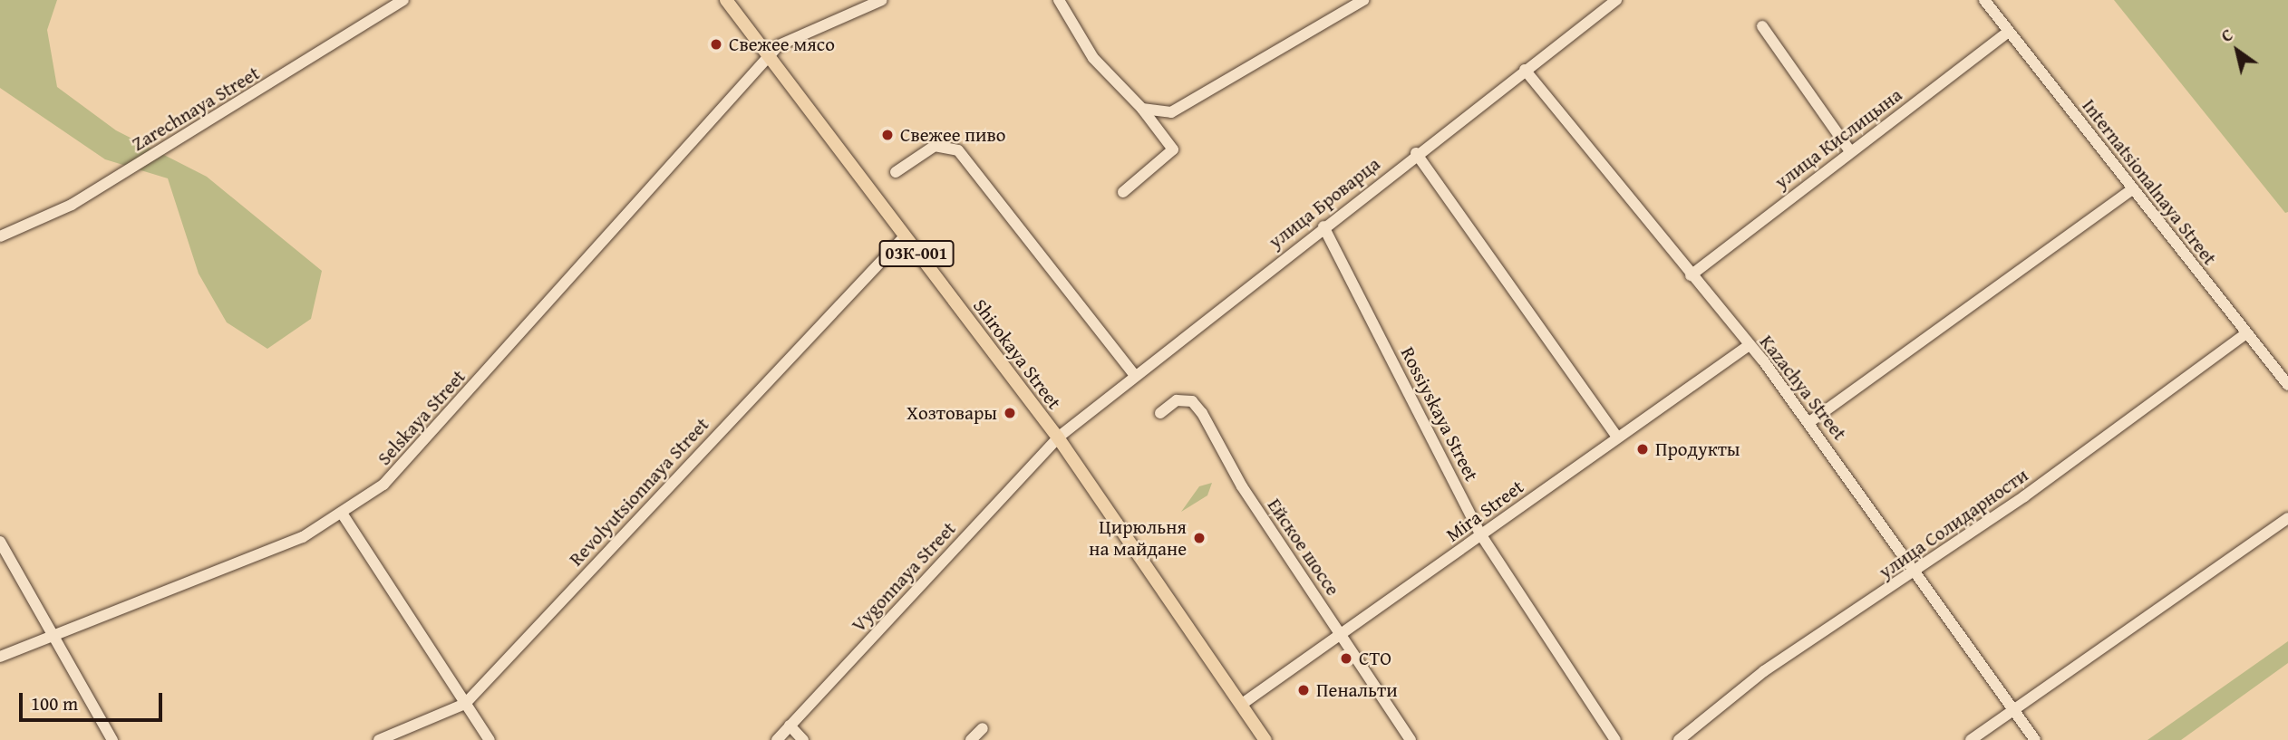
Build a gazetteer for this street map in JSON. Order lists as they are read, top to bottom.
{
  "streets": {
    "main road": ["03К-001", "Shirokaya Street"],
    "street": [
      "Zarechnaya Street",
      "улица Кислицына",
      "Internatsionalnaya Street",
      "улица Броварца",
      "Kazachya Street",
      "Rossiyskaya Street",
      "Selskaya Street",
      "Revolyutsionnaya Street",
      "Mira Street",
      "улица Солидарности",
      "Ейское шоссе",
      "Vygonnaya Street"
    ]
  },
  "crossings": [
    ["улица Кислицына", "Internatsionalnaya Street"],
    ["улица Кислицына", "Kazachya Street"],
    ["Internatsionalnaya Street", "улица Солидарности"],
    ["улица Броварца", "Shirokaya Street"],
    ["улица Броварца", "Kazachya Street"],
    ["улица Броварца", "Rossiyskaya Street"],
    ["улица Броварца", "Vygonnaya Street"],
    ["Shirokaya Street", "Selskaya Street"],
    ["Shirokaya Street", "Revolyutsionnaya Street"],
    ["Shirokaya Street", "Mira Street"],
    ["Shirokaya Street", "Vygonnaya Street"],
    ["Kazachya Street", "Mira Street"],
    ["Kazachya Street", "улица Солидарности"],
    ["Rossiyskaya Street", "Mira Street"],
    ["Mira Street", "Ейское шоссе"]
  ],
  "places": [
    "Свежее мясо",
    "Свежее пиво",
    "Хозтовары",
    "Продукты",
    "Цирюльня на майдане",
    "СТО",
    "Пенальти"
  ],
  "scale_bar": "100 m",
  "north": "top left"
}
